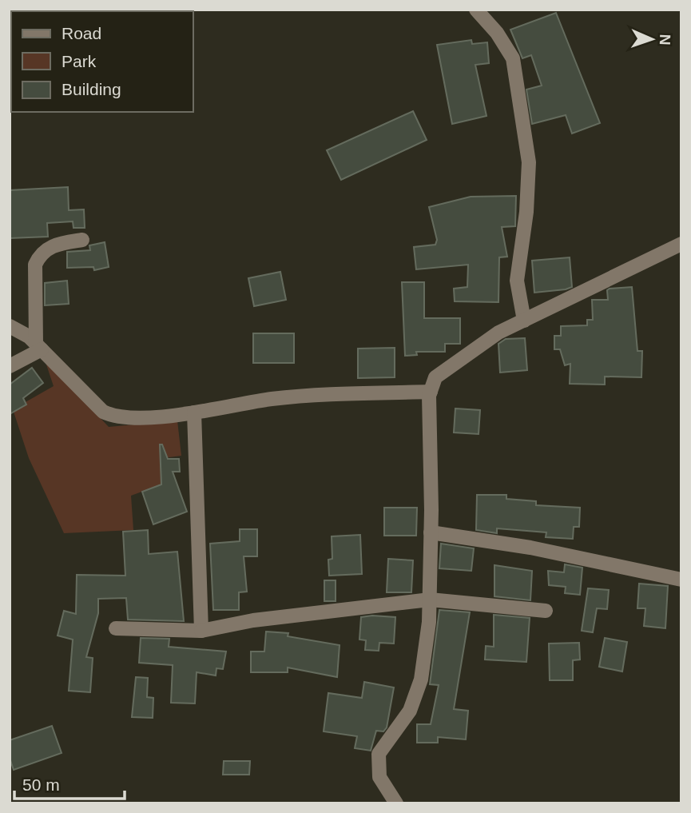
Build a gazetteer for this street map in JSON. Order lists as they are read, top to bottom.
{
  "legend": ["Road", "Park", "Building"],
  "scale_bar": "50 m",
  "north": "right"
}
